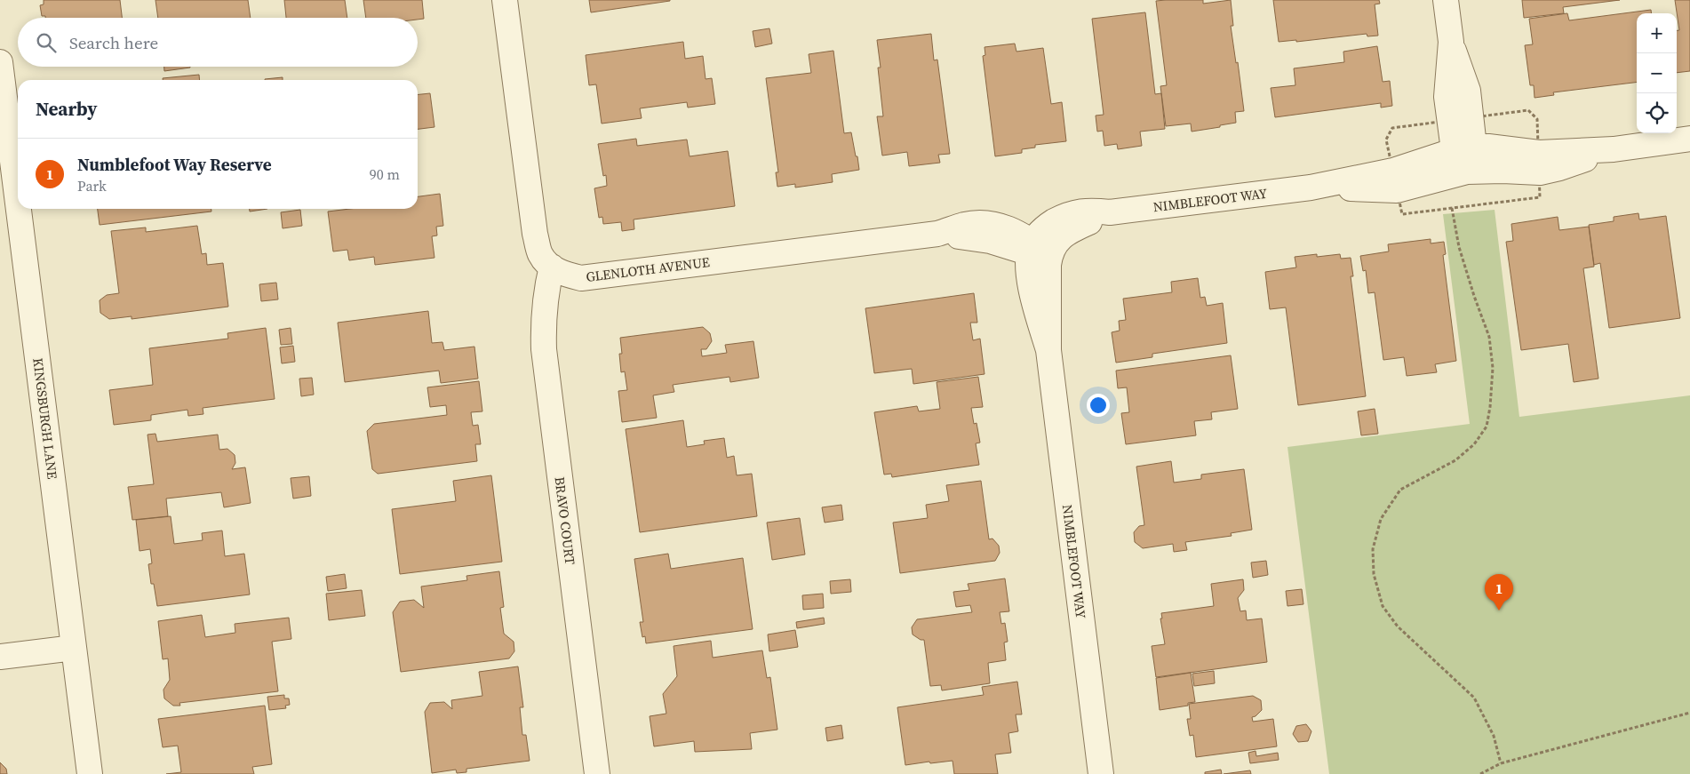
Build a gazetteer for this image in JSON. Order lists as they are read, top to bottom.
{
  "streets": {
    "street": [
      "NIMBLEFOOT WAY",
      "GLENLOTH AVENUE",
      "KINGSBURGH LANE",
      "BRAVO COURT"
    ]
  },
  "crossings": [
    ["NIMBLEFOOT WAY", "GLENLOTH AVENUE"],
    ["GLENLOTH AVENUE", "BRAVO COURT"]
  ],
  "page": {
    "map_buttons": ["+", "−"],
    "search": "Search here",
    "heading": "Nearby",
    "list": [
      {
        "mark": "1",
        "name": "Numblefoot Way Reserve",
        "note": "Park",
        "value": "90 m"
      }
    ],
    "pins": "1"
  }
}
